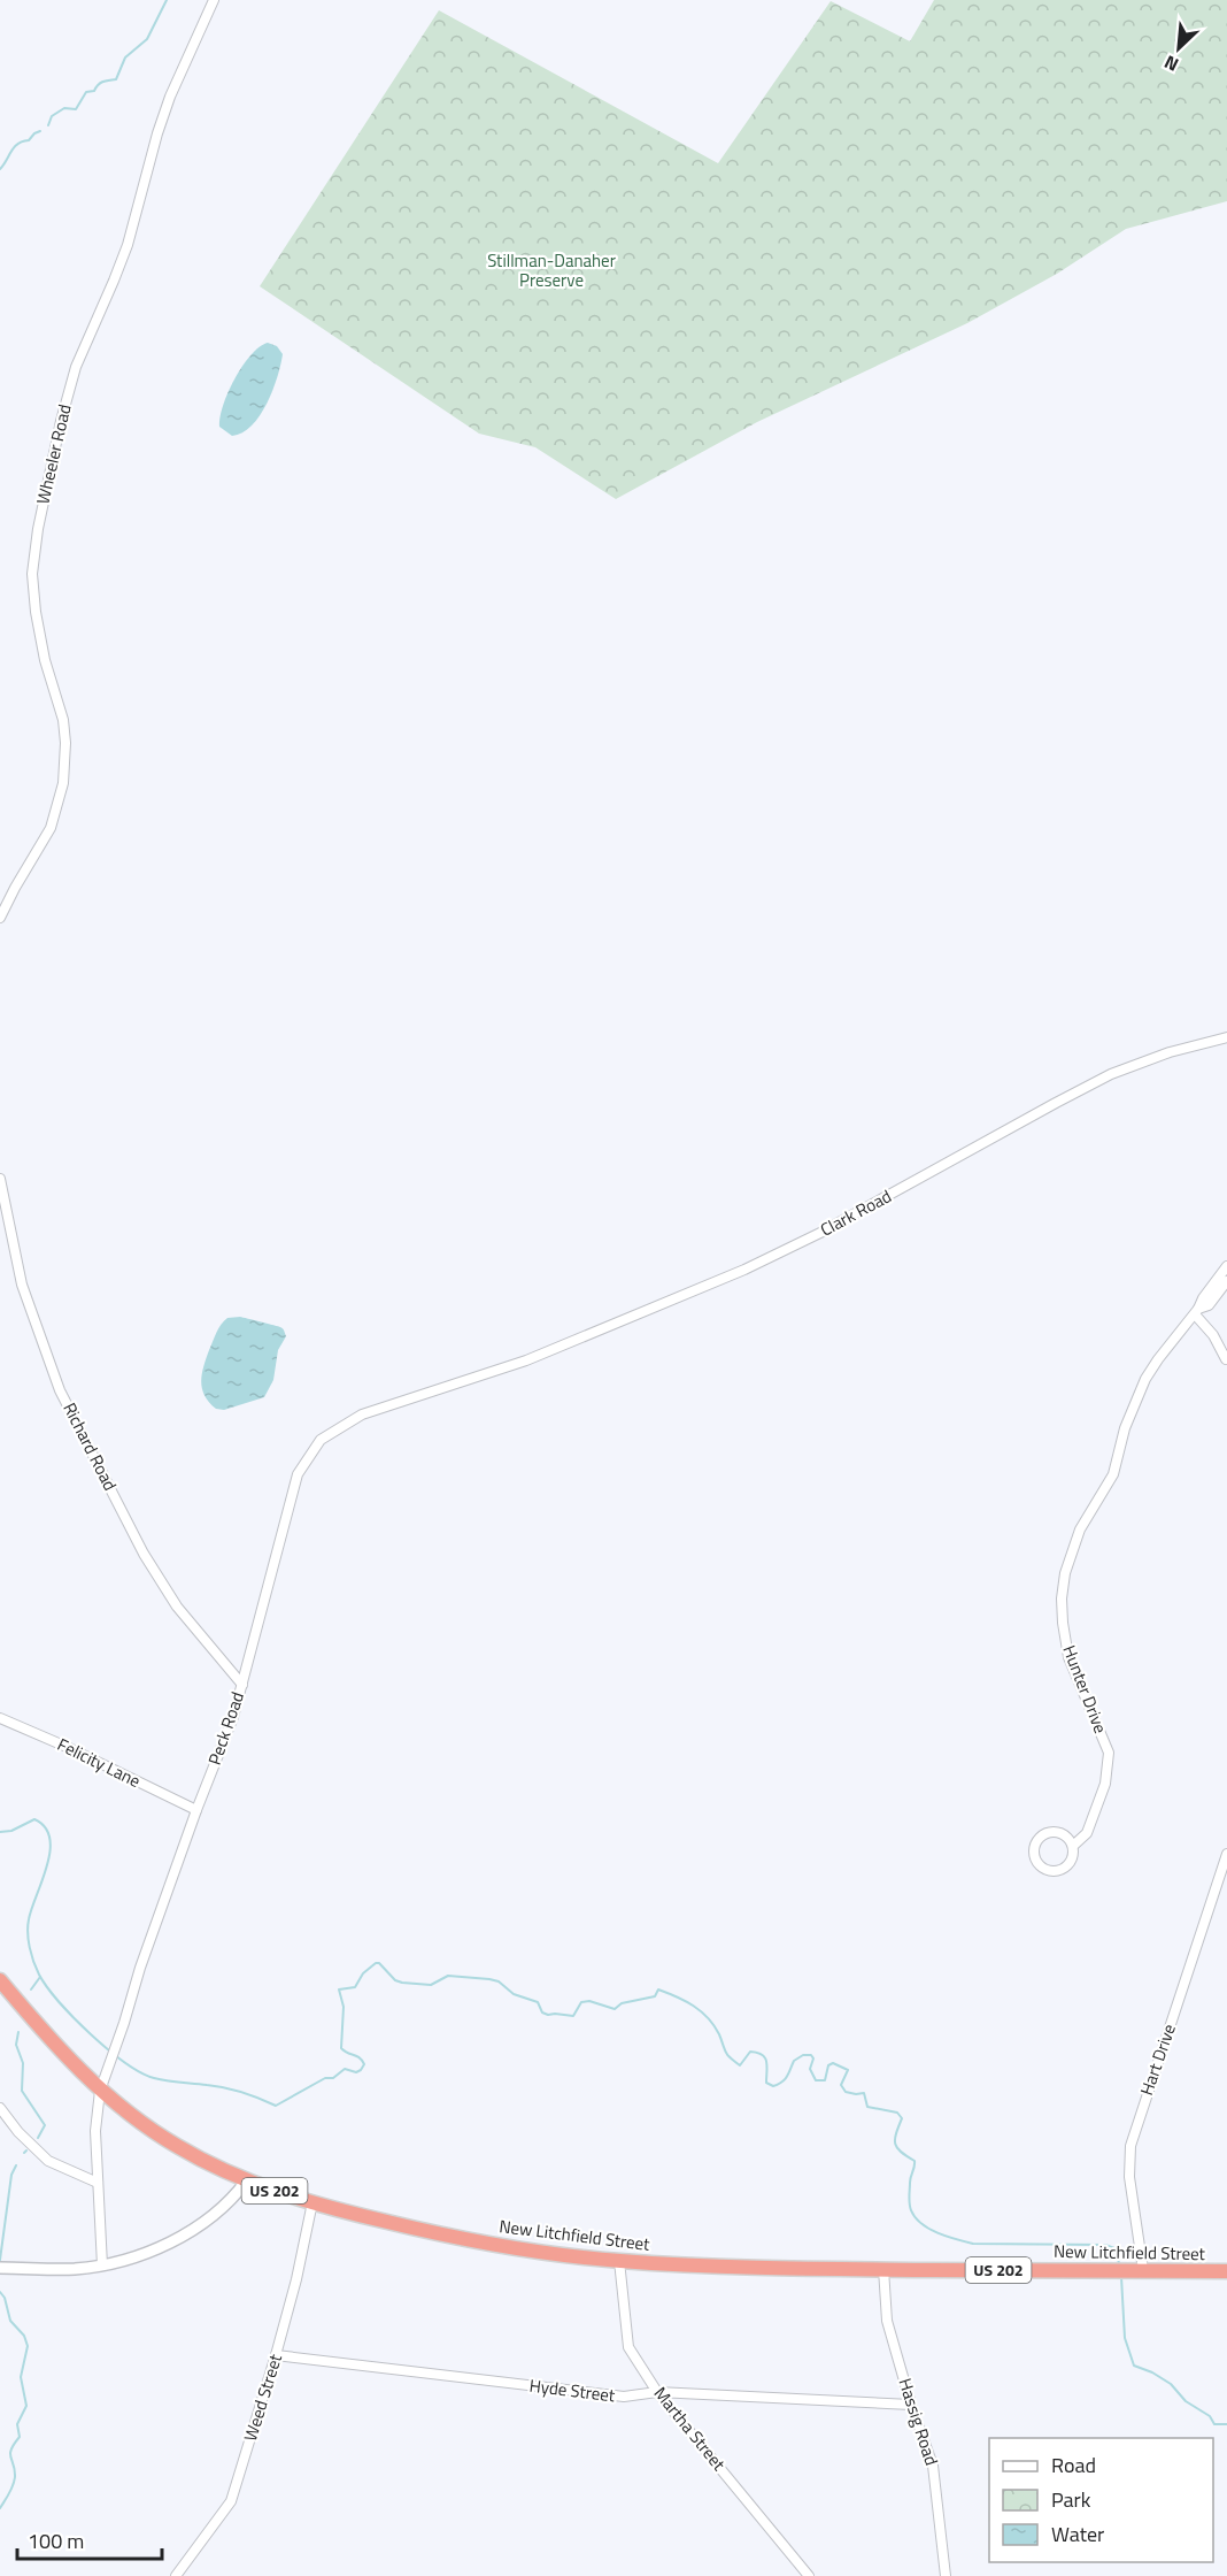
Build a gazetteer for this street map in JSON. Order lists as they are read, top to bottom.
{
  "streets": {
    "highway": ["US 202", "New Litchfield Street"],
    "street": [
      "Wheeler Road",
      "Clark Road",
      "Richard Road",
      "Hunter Drive",
      "Peck Road",
      "Felicity Lane",
      "Hart Drive",
      "Hyde Street",
      "Weed Street",
      "Hassig Road",
      "Martha Street"
    ]
  },
  "crossings": [
    ["Clark Road", "Peck Road"],
    ["Richard Road", "Peck Road"],
    ["Peck Road", "Felicity Lane"],
    ["Peck Road", "New Litchfield Street"],
    ["Hart Drive", "New Litchfield Street"],
    ["New Litchfield Street", "Weed Street"],
    ["New Litchfield Street", "Hassig Road"],
    ["New Litchfield Street", "Martha Street"],
    ["Hyde Street", "Weed Street"],
    ["Hyde Street", "Hassig Road"],
    ["Hyde Street", "Martha Street"]
  ],
  "parks": ["Stillman-Danaher Preserve"],
  "legend": ["Road", "Park", "Water"],
  "scale_bar": "100 m",
  "north": "bottom left"
}
